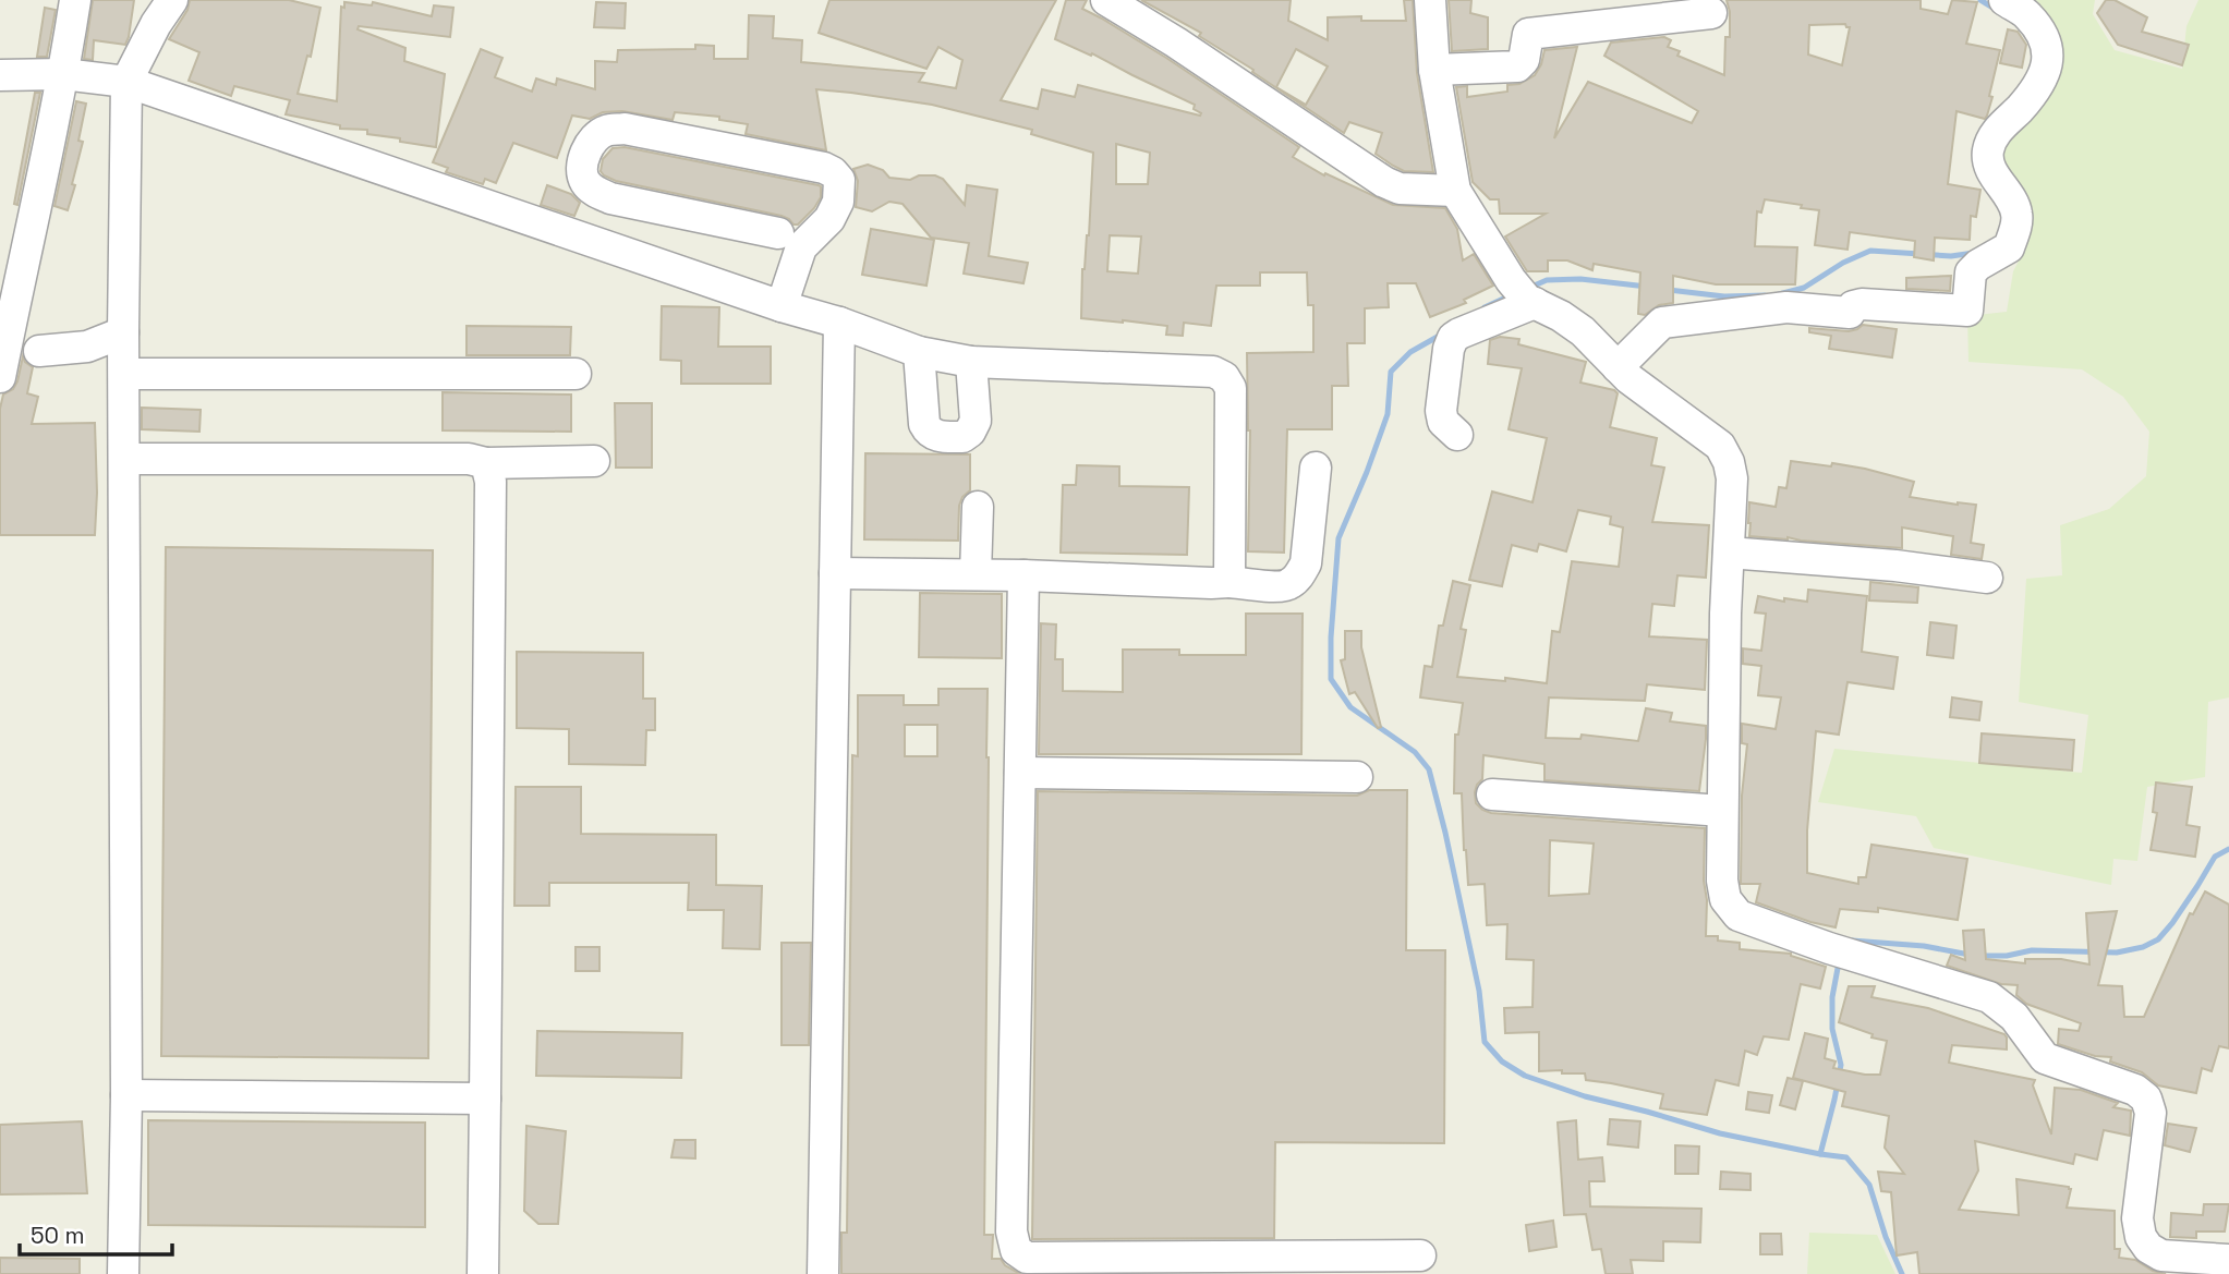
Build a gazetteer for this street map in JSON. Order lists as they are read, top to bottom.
{
  "scale_bar": "50 m"
}
